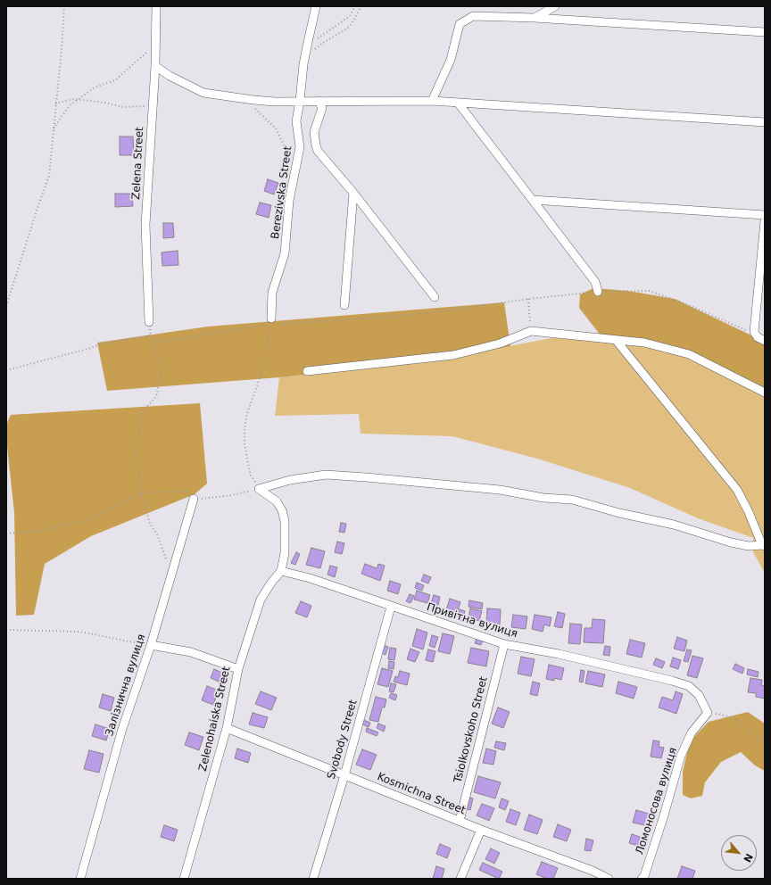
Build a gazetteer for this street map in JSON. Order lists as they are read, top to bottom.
{
  "streets": {
    "street": [
      "Zelena Street",
      "Berezivska Street",
      "Привітна вулиця",
      "Залізнична вулиця",
      "Zelenohaiska Street",
      "Tsiolkovskoho Street",
      "Svobody Street",
      "Kosmichna Street",
      "Ломоносова вулиця"
    ]
  },
  "crossings": [
    ["Привітна вулиця", "Zelenohaiska Street"],
    ["Привітна вулиця", "Tsiolkovskoho Street"],
    ["Привітна вулиця", "Svobody Street"],
    ["Привітна вулиця", "Ломоносова вулиця"],
    ["Zelenohaiska Street", "Kosmichna Street"],
    ["Tsiolkovskoho Street", "Kosmichna Street"],
    ["Svobody Street", "Kosmichna Street"]
  ],
  "north": "bottom right"
}
